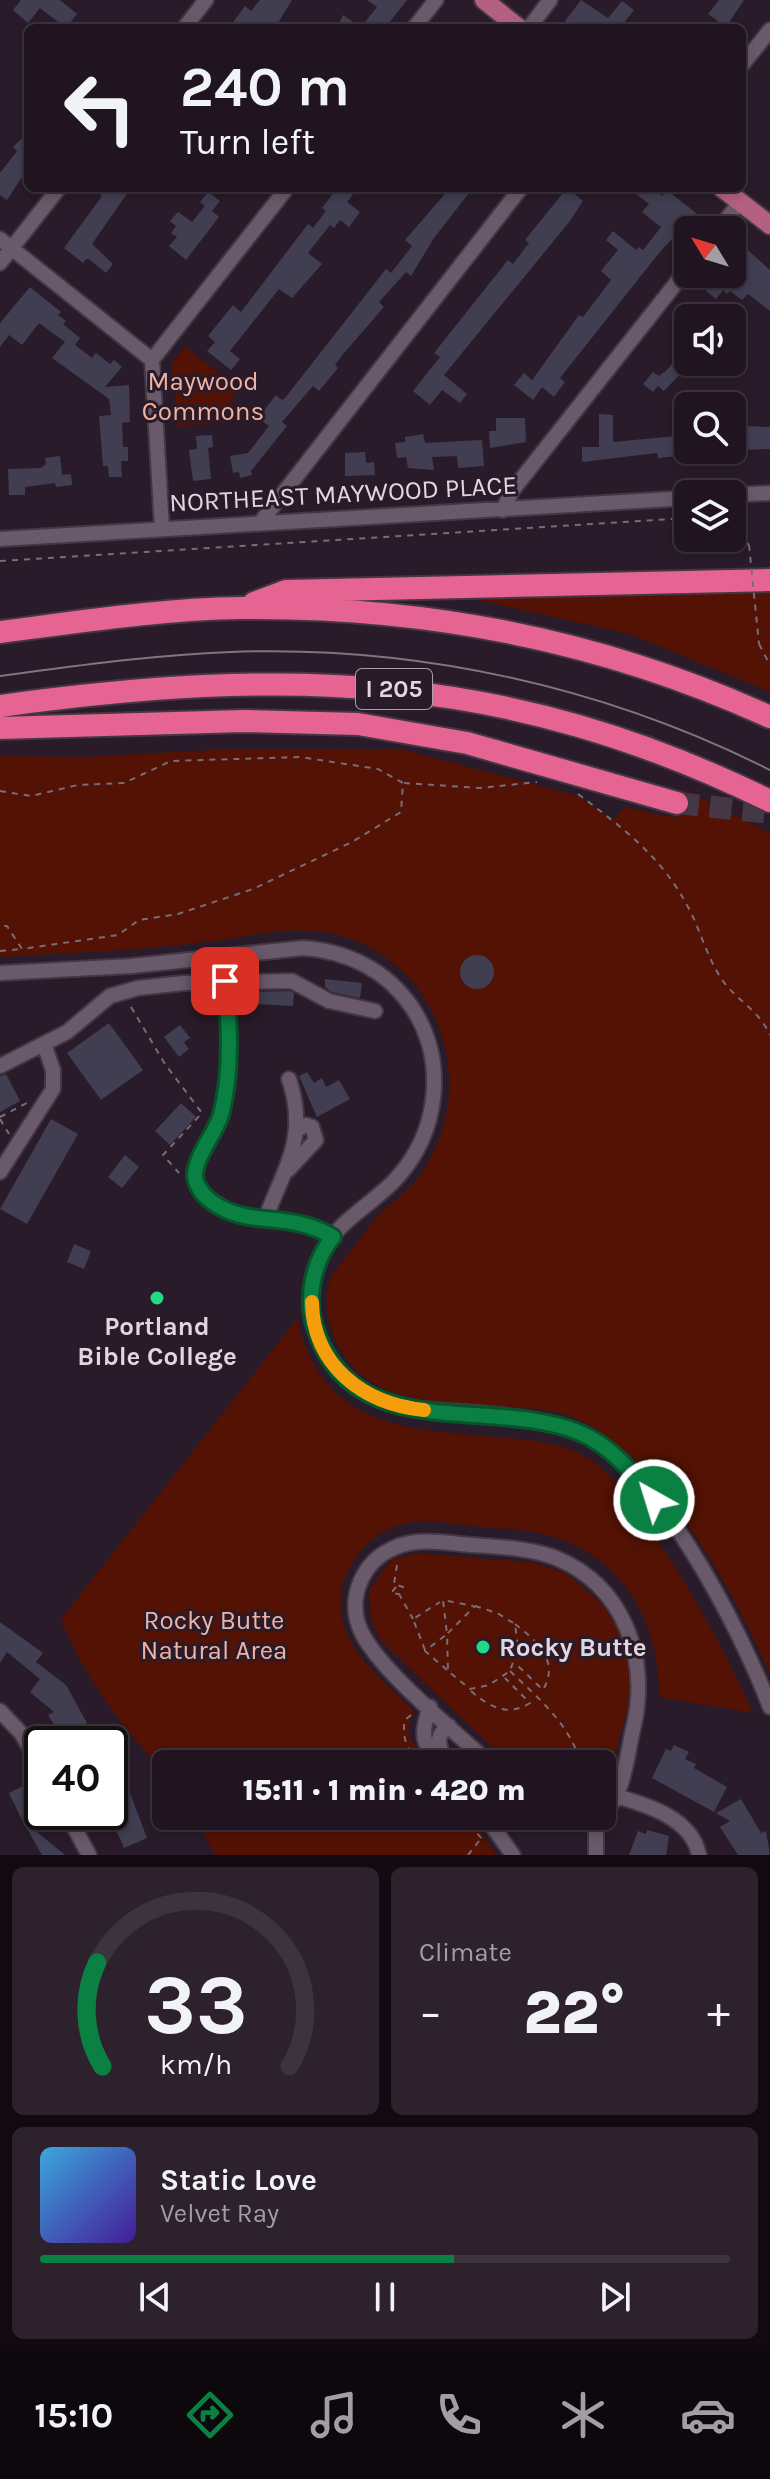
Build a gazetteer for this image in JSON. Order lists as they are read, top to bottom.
{
  "streets": {
    "highway": ["I 205"],
    "street": ["NORTHEAST MAYWOOD PLACE"]
  },
  "parks": ["Maywood Commons", "Rocky Butte Natural Area"],
  "places": ["Portland Bible College", "Rocky Butte"],
  "north": "top left",
  "page": {
    "turn": ["240 m", "Turn left"],
    "limit": "40",
    "trip": "15:11 · 1 min · 420 m",
    "tile": "Climate",
    "heat": ["−", "22°", "+"],
    "song": ["Static Love", "Velvet Ray"],
    "tabs": "15:10",
    "gauge": ["33", "km/h"]
  }
}
